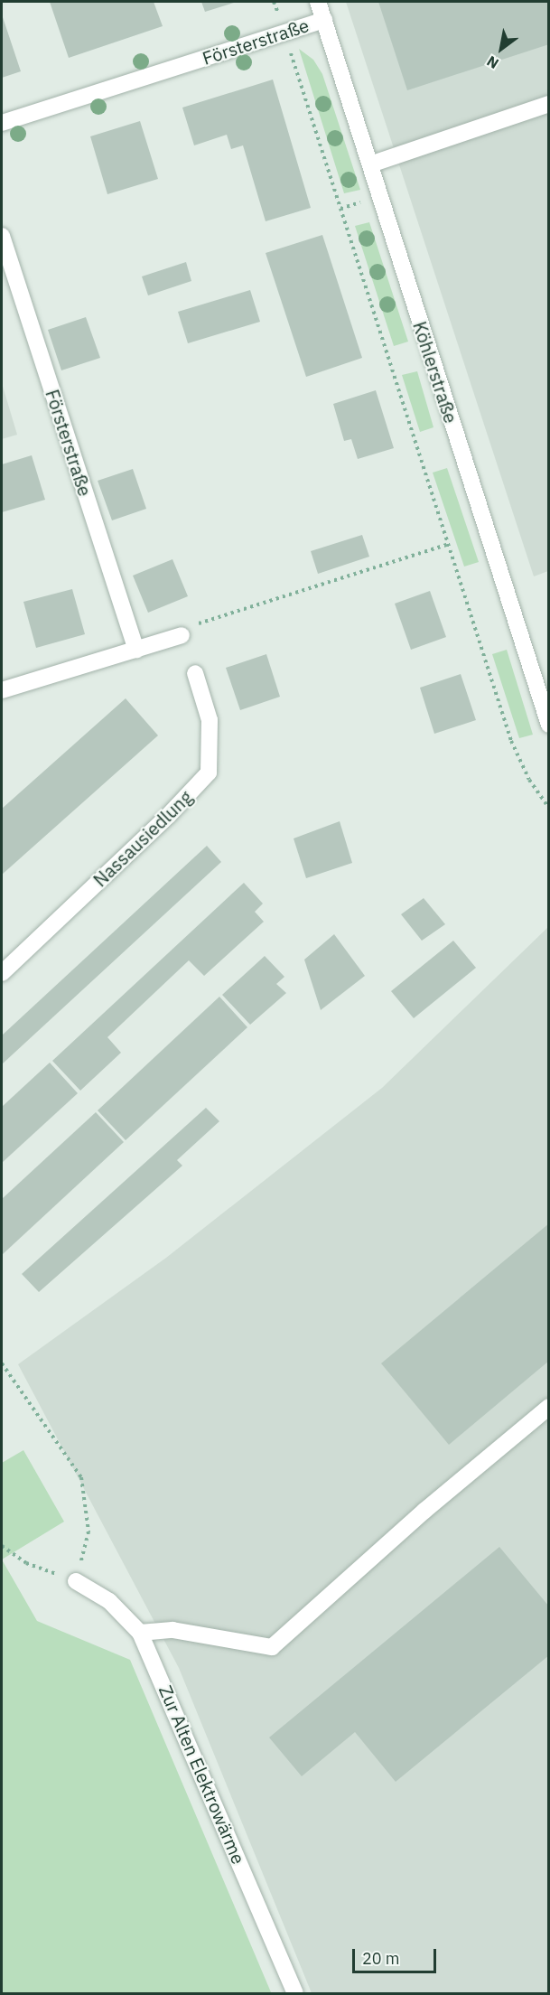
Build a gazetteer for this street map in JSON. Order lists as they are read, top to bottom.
{
  "streets": {
    "street": [
      "Försterstraße",
      "Köhlerstraße",
      "Nassausiedlung",
      "Zur Alten Elektrowärme"
    ]
  },
  "crossings": [
    ["Försterstraße", "Köhlerstraße"]
  ],
  "scale_bar": "20 m",
  "north": "bottom left"
}
